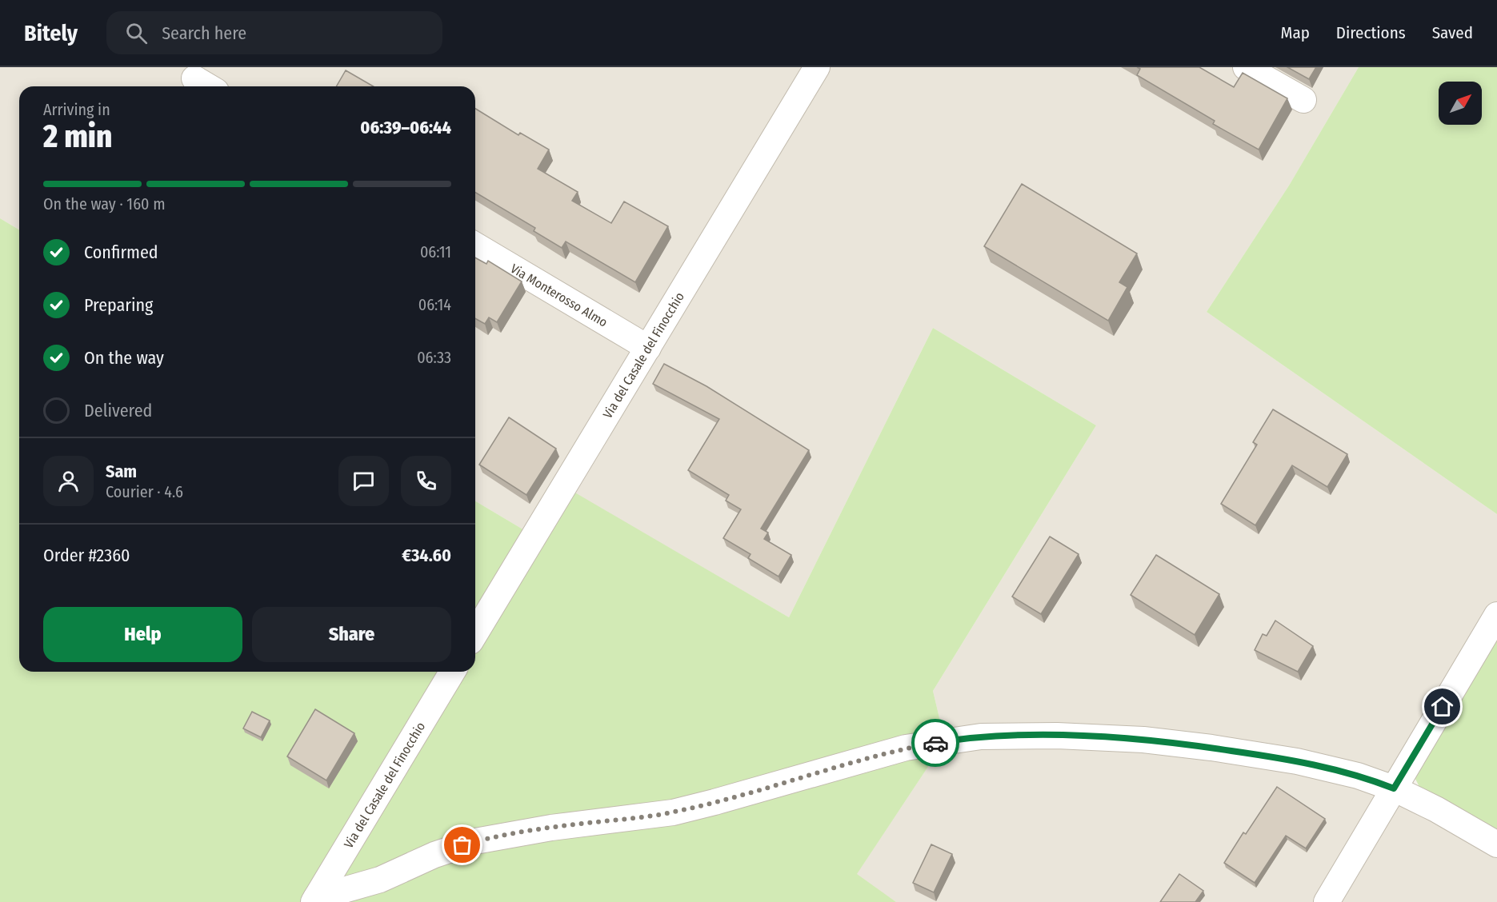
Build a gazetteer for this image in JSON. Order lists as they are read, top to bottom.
{
  "streets": {
    "street": ["Via Monterosso Almo", "Via del Casale del Finocchio"]
  },
  "crossings": [
    ["Via Monterosso Almo", "Via del Casale del Finocchio"]
  ],
  "north": "top right",
  "page": {
    "header": "Bitely",
    "search": "Search here",
    "nav": ["Map", "Directions", "Saved"],
    "heading": ["2 min", "Arriving in", "06:39–06:44"],
    "panel": [
      "Sam",
      "Courier · 4.6",
      "Order #2360",
      "€34.60"
    ],
    "bar": "On the way · 160 m",
    "list": [
      ["Confirmed", "06:11"],
      ["Preparing", "06:14"],
      ["On the way", "06:33"],
      "Delivered"
    ],
    "buttons": ["Help", "Share"]
  }
}
